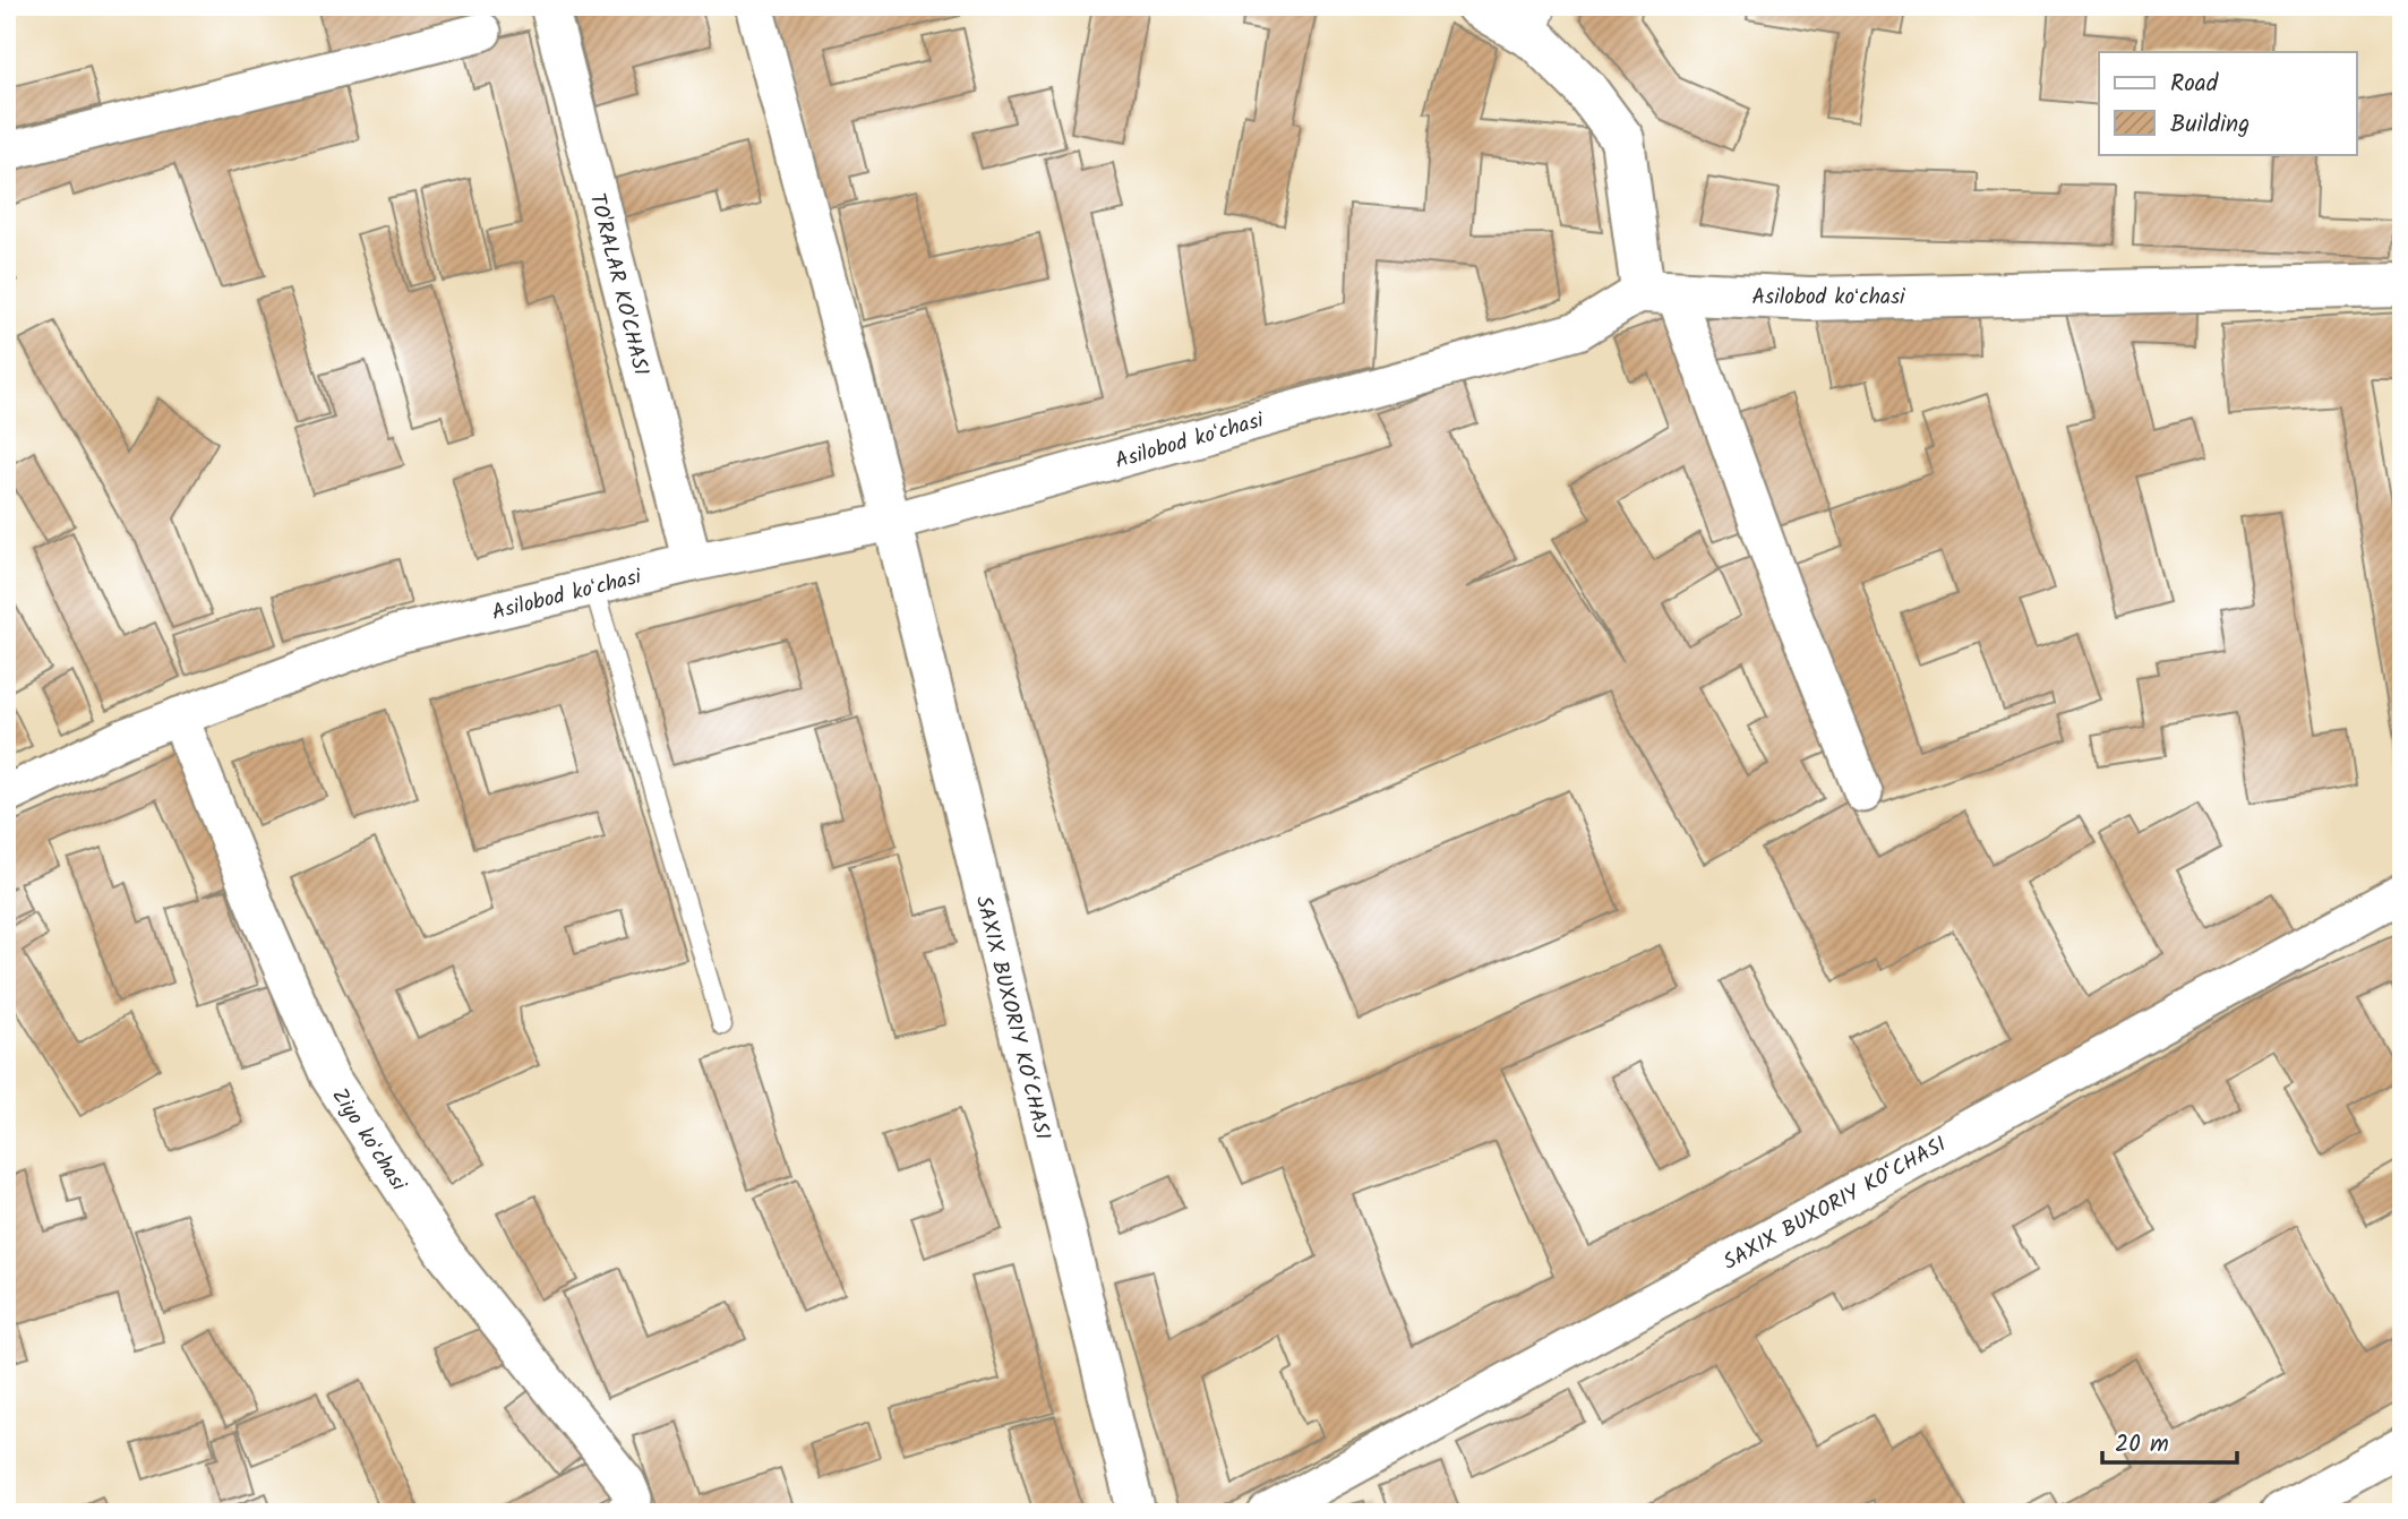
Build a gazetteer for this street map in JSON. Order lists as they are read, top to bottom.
{
  "streets": {
    "street": [
      "TO'RALAR KO'CHASI",
      "Asilobod koʻchasi",
      "SAXIX BUXORIY KO‘CHASI",
      "Ziyo koʻchasi"
    ]
  },
  "crossings": [
    ["TO'RALAR KO'CHASI", "Asilobod koʻchasi"],
    ["Asilobod koʻchasi", "SAXIX BUXORIY KO‘CHASI"],
    ["Asilobod koʻchasi", "Ziyo koʻchasi"]
  ],
  "legend": ["Road", "Building"],
  "scale_bar": "20 m"
}
